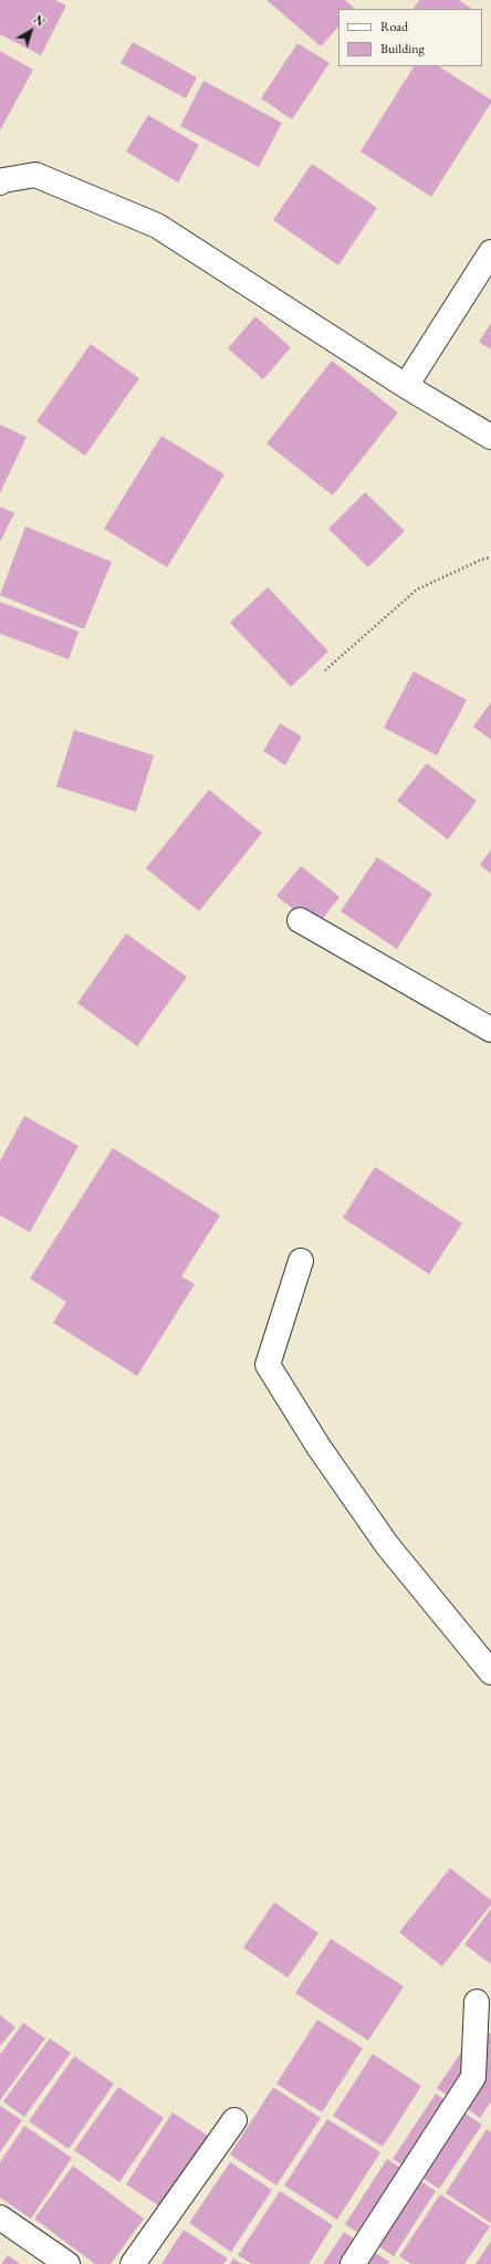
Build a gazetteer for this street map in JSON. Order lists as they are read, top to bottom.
{
  "legend": ["Road", "Building"],
  "north": "top right"
}
